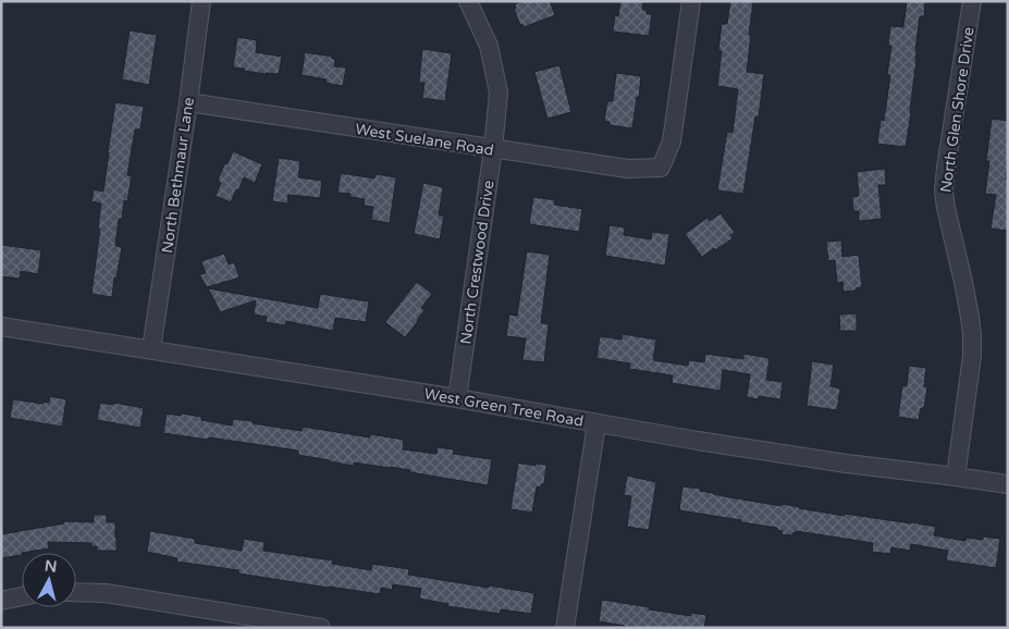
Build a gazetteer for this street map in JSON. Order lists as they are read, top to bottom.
{
  "streets": {
    "street": [
      "North Glen Shore Drive",
      "West Suelane Road",
      "North Bethmaur Lane",
      "North Crestwood Drive",
      "West Green Tree Road"
    ]
  },
  "crossings": [
    ["North Glen Shore Drive", "West Green Tree Road"],
    ["West Suelane Road", "North Bethmaur Lane"],
    ["West Suelane Road", "North Crestwood Drive"],
    ["North Bethmaur Lane", "West Green Tree Road"],
    ["North Crestwood Drive", "West Green Tree Road"]
  ],
  "north": "top"
}
